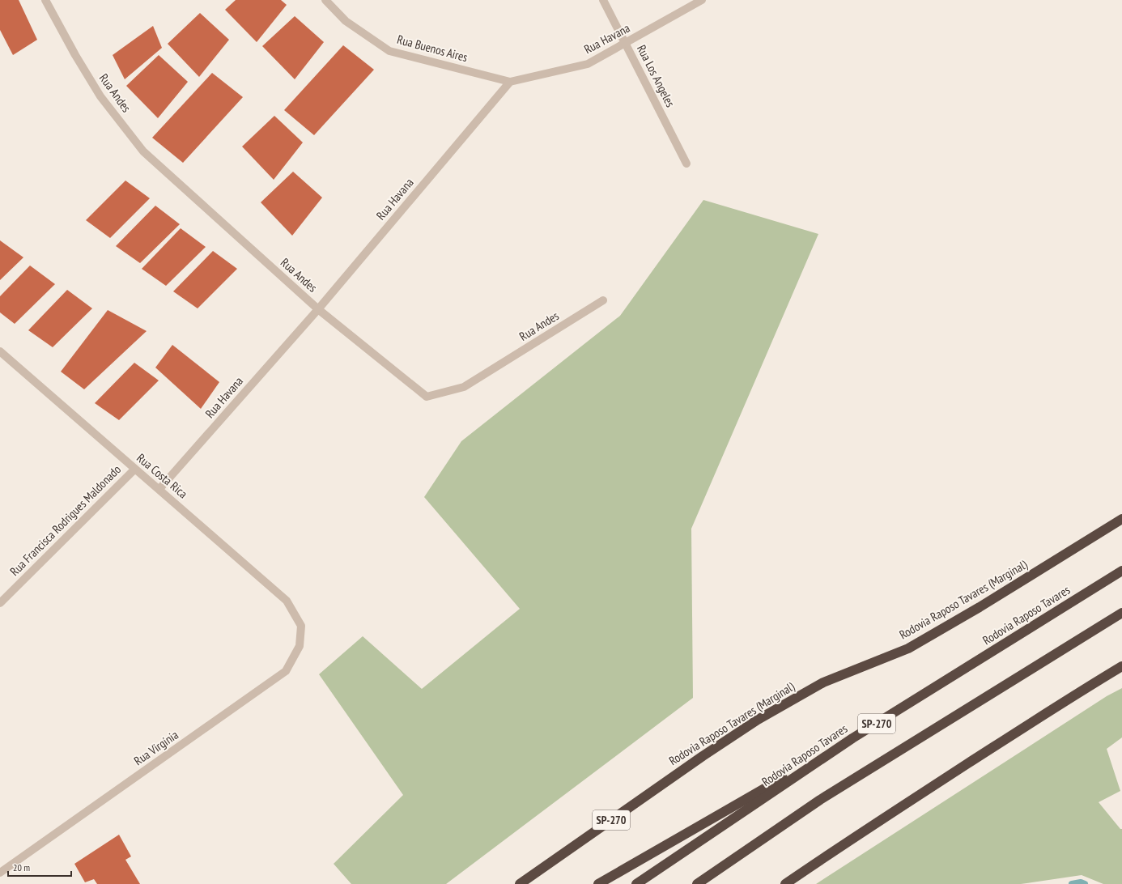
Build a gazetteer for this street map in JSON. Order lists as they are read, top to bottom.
{
  "streets": {
    "highway": ["Rodovia Raposo Tavares (Marginal)", "Rodovia Raposo Tavares", "SP-270"],
    "street": [
      "Rua Havana",
      "Rua Buenos Aires",
      "Rua Los Angeles",
      "Rua Andes",
      "Rua Costa Rica",
      "Rua Francisca Rodrigues Maldonado",
      "Rua Virgínia"
    ]
  },
  "crossings": [
    ["Rua Havana", "Rua Buenos Aires"],
    ["Rua Havana", "Rua Los Angeles"],
    ["Rua Havana", "Rua Andes"],
    ["Rua Havana", "Rua Costa Rica"],
    ["Rua Costa Rica", "Rua Francisca Rodrigues Maldonado"],
    ["Rua Costa Rica", "Rua Virgínia"]
  ],
  "scale_bar": "20 m"
}
